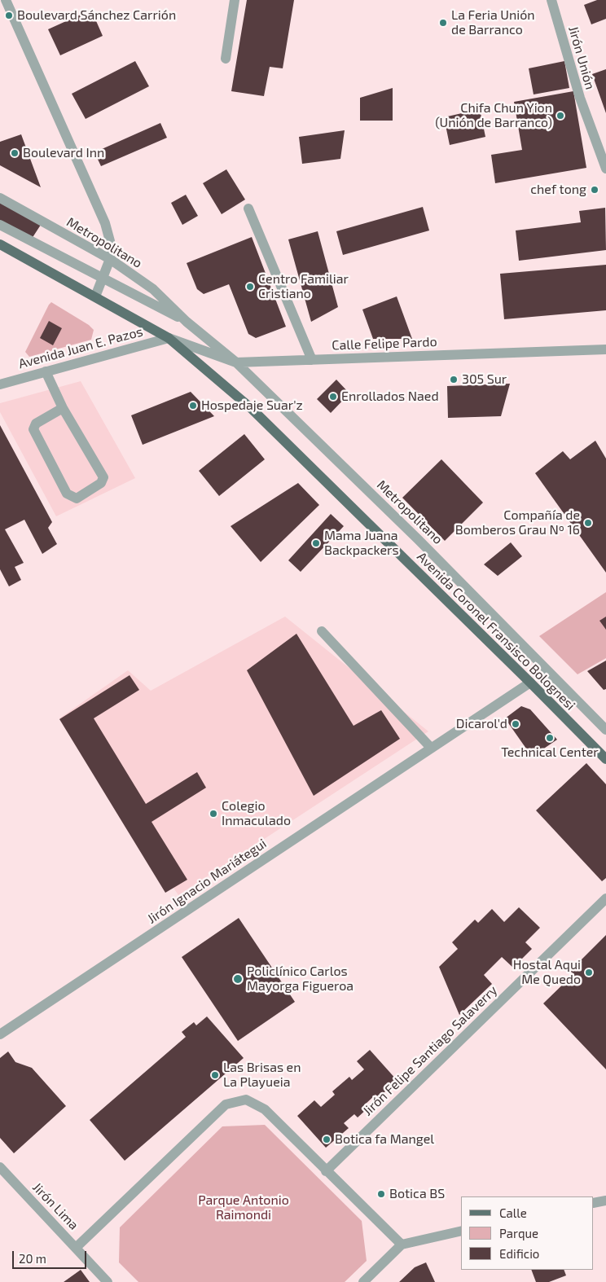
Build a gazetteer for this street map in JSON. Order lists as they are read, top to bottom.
{
  "streets": {
    "main road": ["Avenida Coronel Fransisco Bolognesi"],
    "street": [
      "Jirón Unión",
      "Metropolitano",
      "Calle Felipe Pardo",
      "Avenida Juan E. Pazos",
      "Jirón Ignacio Mariátegui",
      "Jirón Felipe Santiago Salaverry",
      "Jirón Lima"
    ]
  },
  "crossings": [
    ["Metropolitano", "Calle Felipe Pardo"],
    ["Calle Felipe Pardo", "Avenida Juan E. Pazos"],
    ["Calle Felipe Pardo", "Avenida Coronel Fransisco Bolognesi"],
    ["Avenida Juan E. Pazos", "Avenida Coronel Fransisco Bolognesi"],
    ["Avenida Coronel Fransisco Bolognesi", "Jirón Ignacio Mariátegui"]
  ],
  "parks": ["Parque Antonio Raimondi"],
  "places": [
    "Boulevard Sánchez Carrión",
    "La Feria Unión de Barranco",
    "Chifa Chun Yion (Unión de Barranco)",
    "Boulevard Inn",
    "chef tong",
    "Centro Familiar Cristiano",
    "305 Sur",
    "Enrollados Naed",
    "Hospedaje Suar'z",
    "Compañía de Bomberos Grau Nº 16",
    "Mama Juana Backpackers",
    "Dicarol'd",
    "Technical Center",
    "Colegio Inmaculado",
    "Hostal Aqui Me Quedo",
    "Policlínico Carlos Mayorga Figueroa",
    "Las Brisas en La Playueia",
    "Botica fa Mangel",
    "Botica BS"
  ],
  "legend": ["Calle", "Parque", "Edificio"],
  "scale_bar": "20 m"
}
